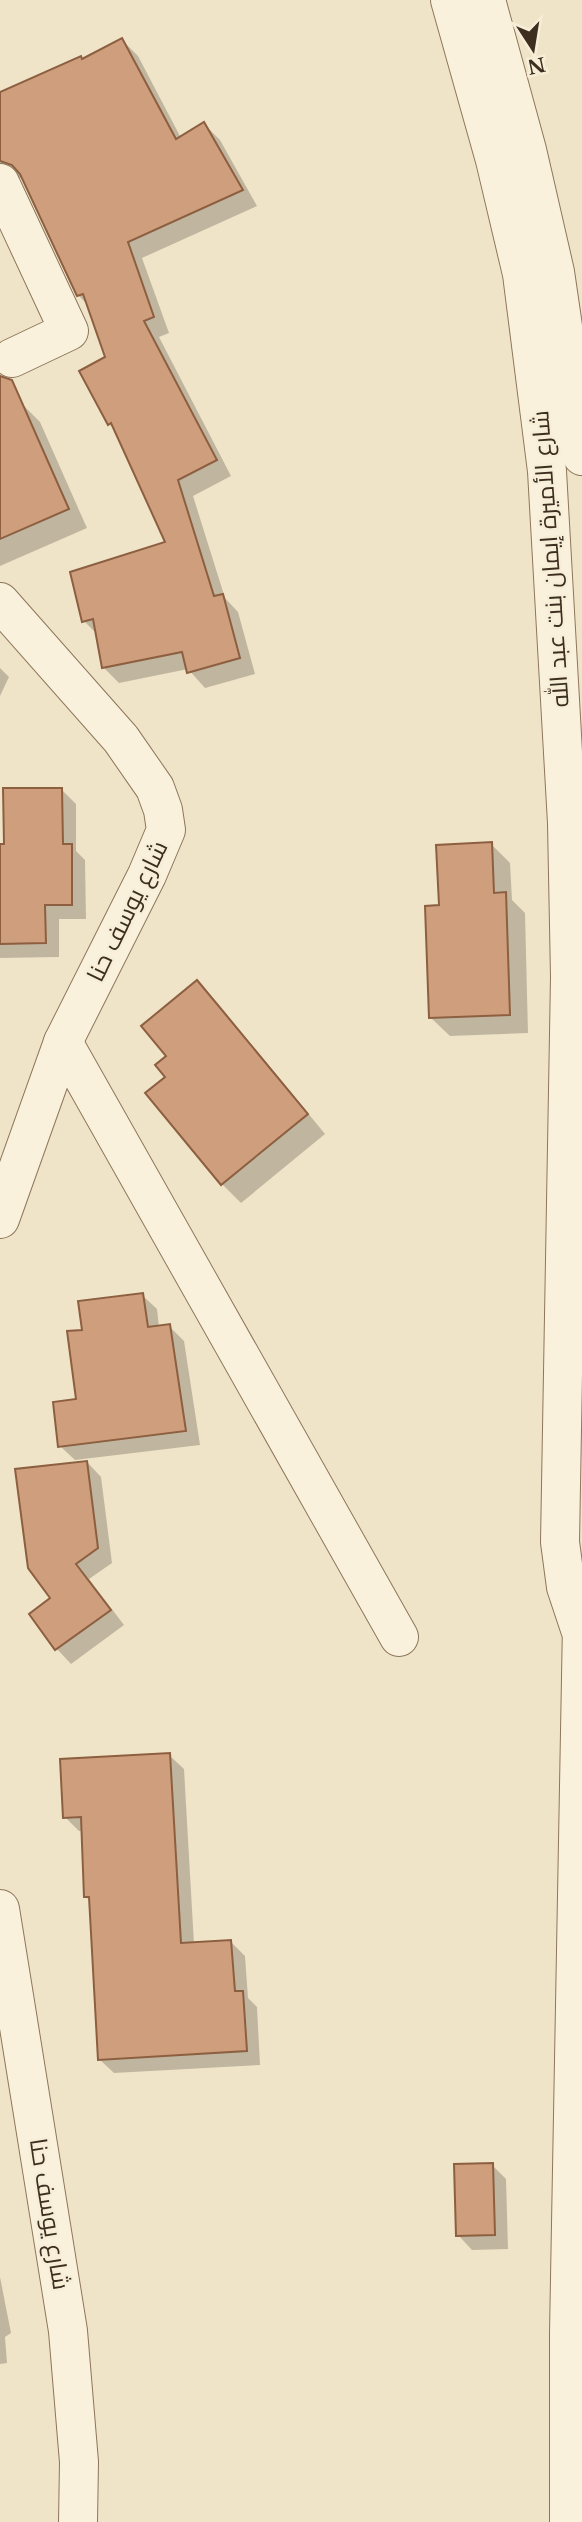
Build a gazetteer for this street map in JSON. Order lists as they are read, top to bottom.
{
  "streets": {
    "street": ["شارع الأميرة إيمان بنت عبد الله", "شارع يوسف حنا"]
  },
  "north": "bottom"
}
